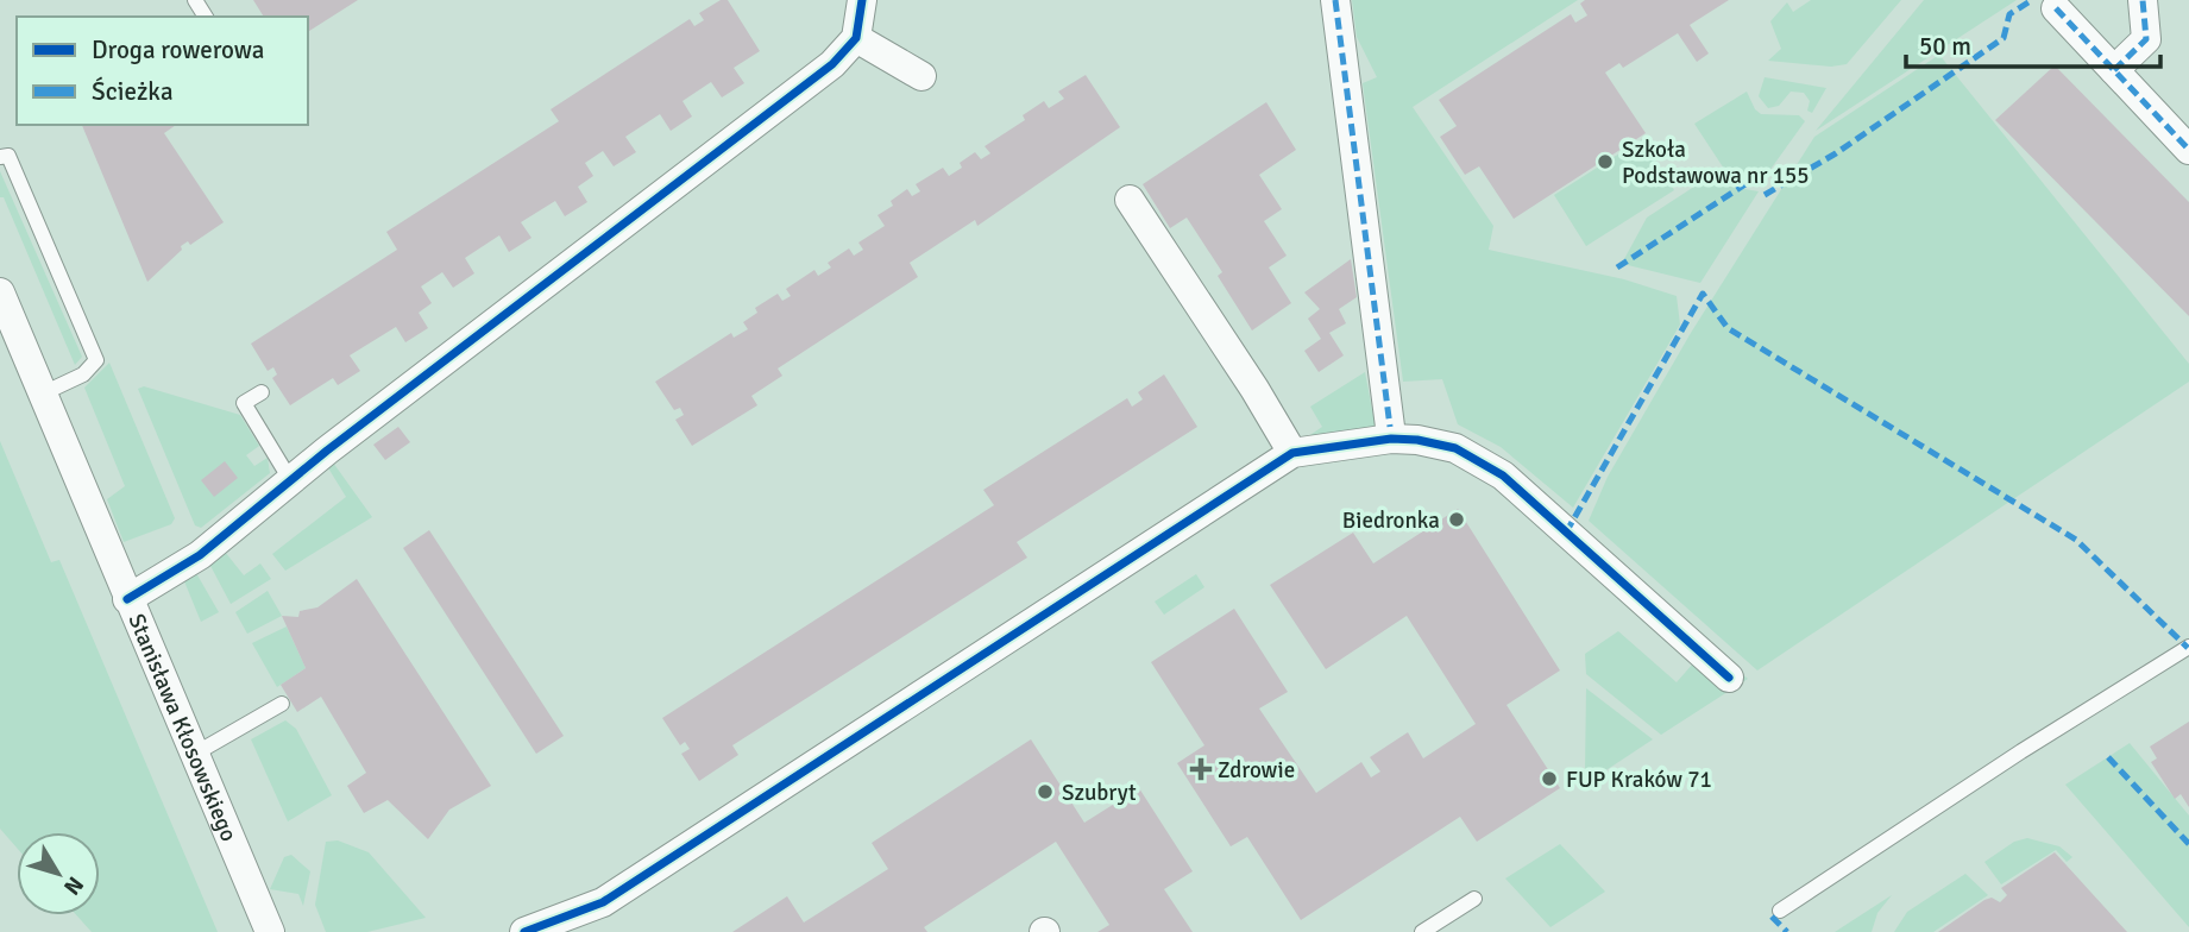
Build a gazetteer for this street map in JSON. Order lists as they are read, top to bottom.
{
  "streets": {
    "street": ["Stanisława Kłosowskiego"]
  },
  "places": {
    "other": [
      "Szkoła Podstawowa nr 155",
      "Biedronka",
      "FUP Kraków 71",
      "Szubryt"
    ],
    "health": ["Zdrowie"]
  },
  "legend": ["Droga rowerowa", "Ścieżka"],
  "scale_bar": "50 m",
  "north": "bottom right"
}
